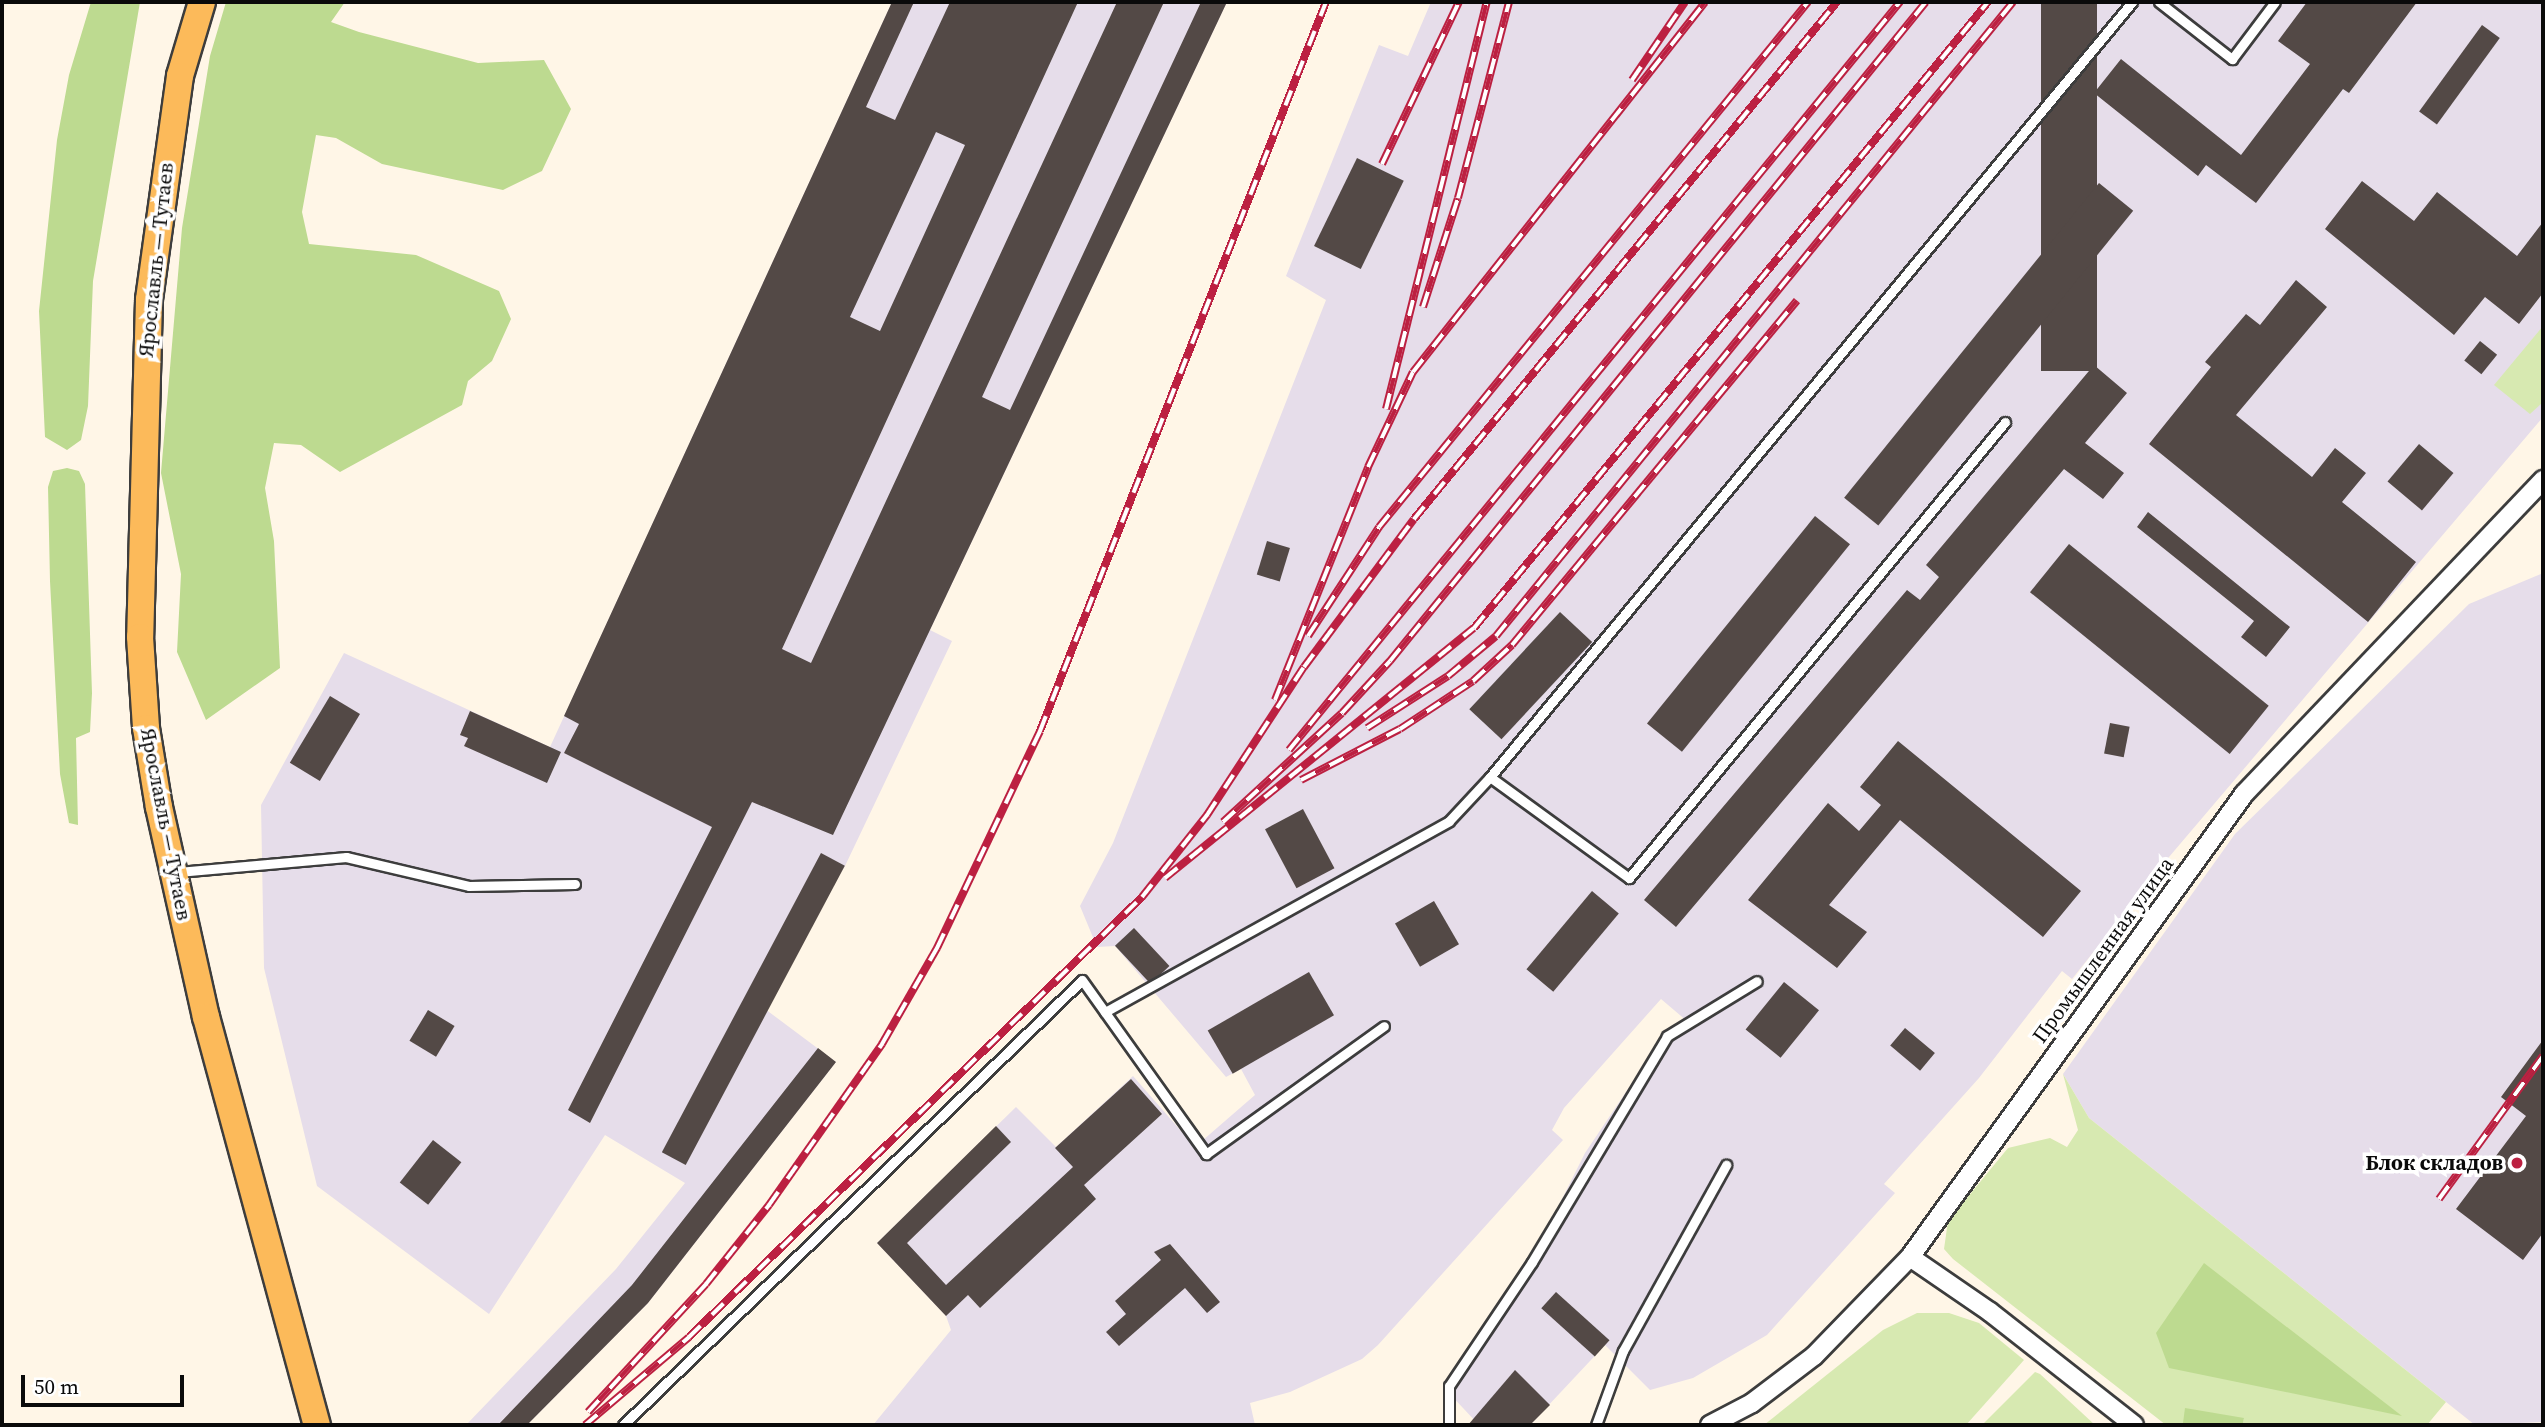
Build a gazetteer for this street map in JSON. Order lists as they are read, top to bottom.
{
  "streets": {
    "main road": ["Ярославль — Тутаев"],
    "street": ["Промышленная улица"]
  },
  "places": ["Блок складов"],
  "scale_bar": "50 m"
}
